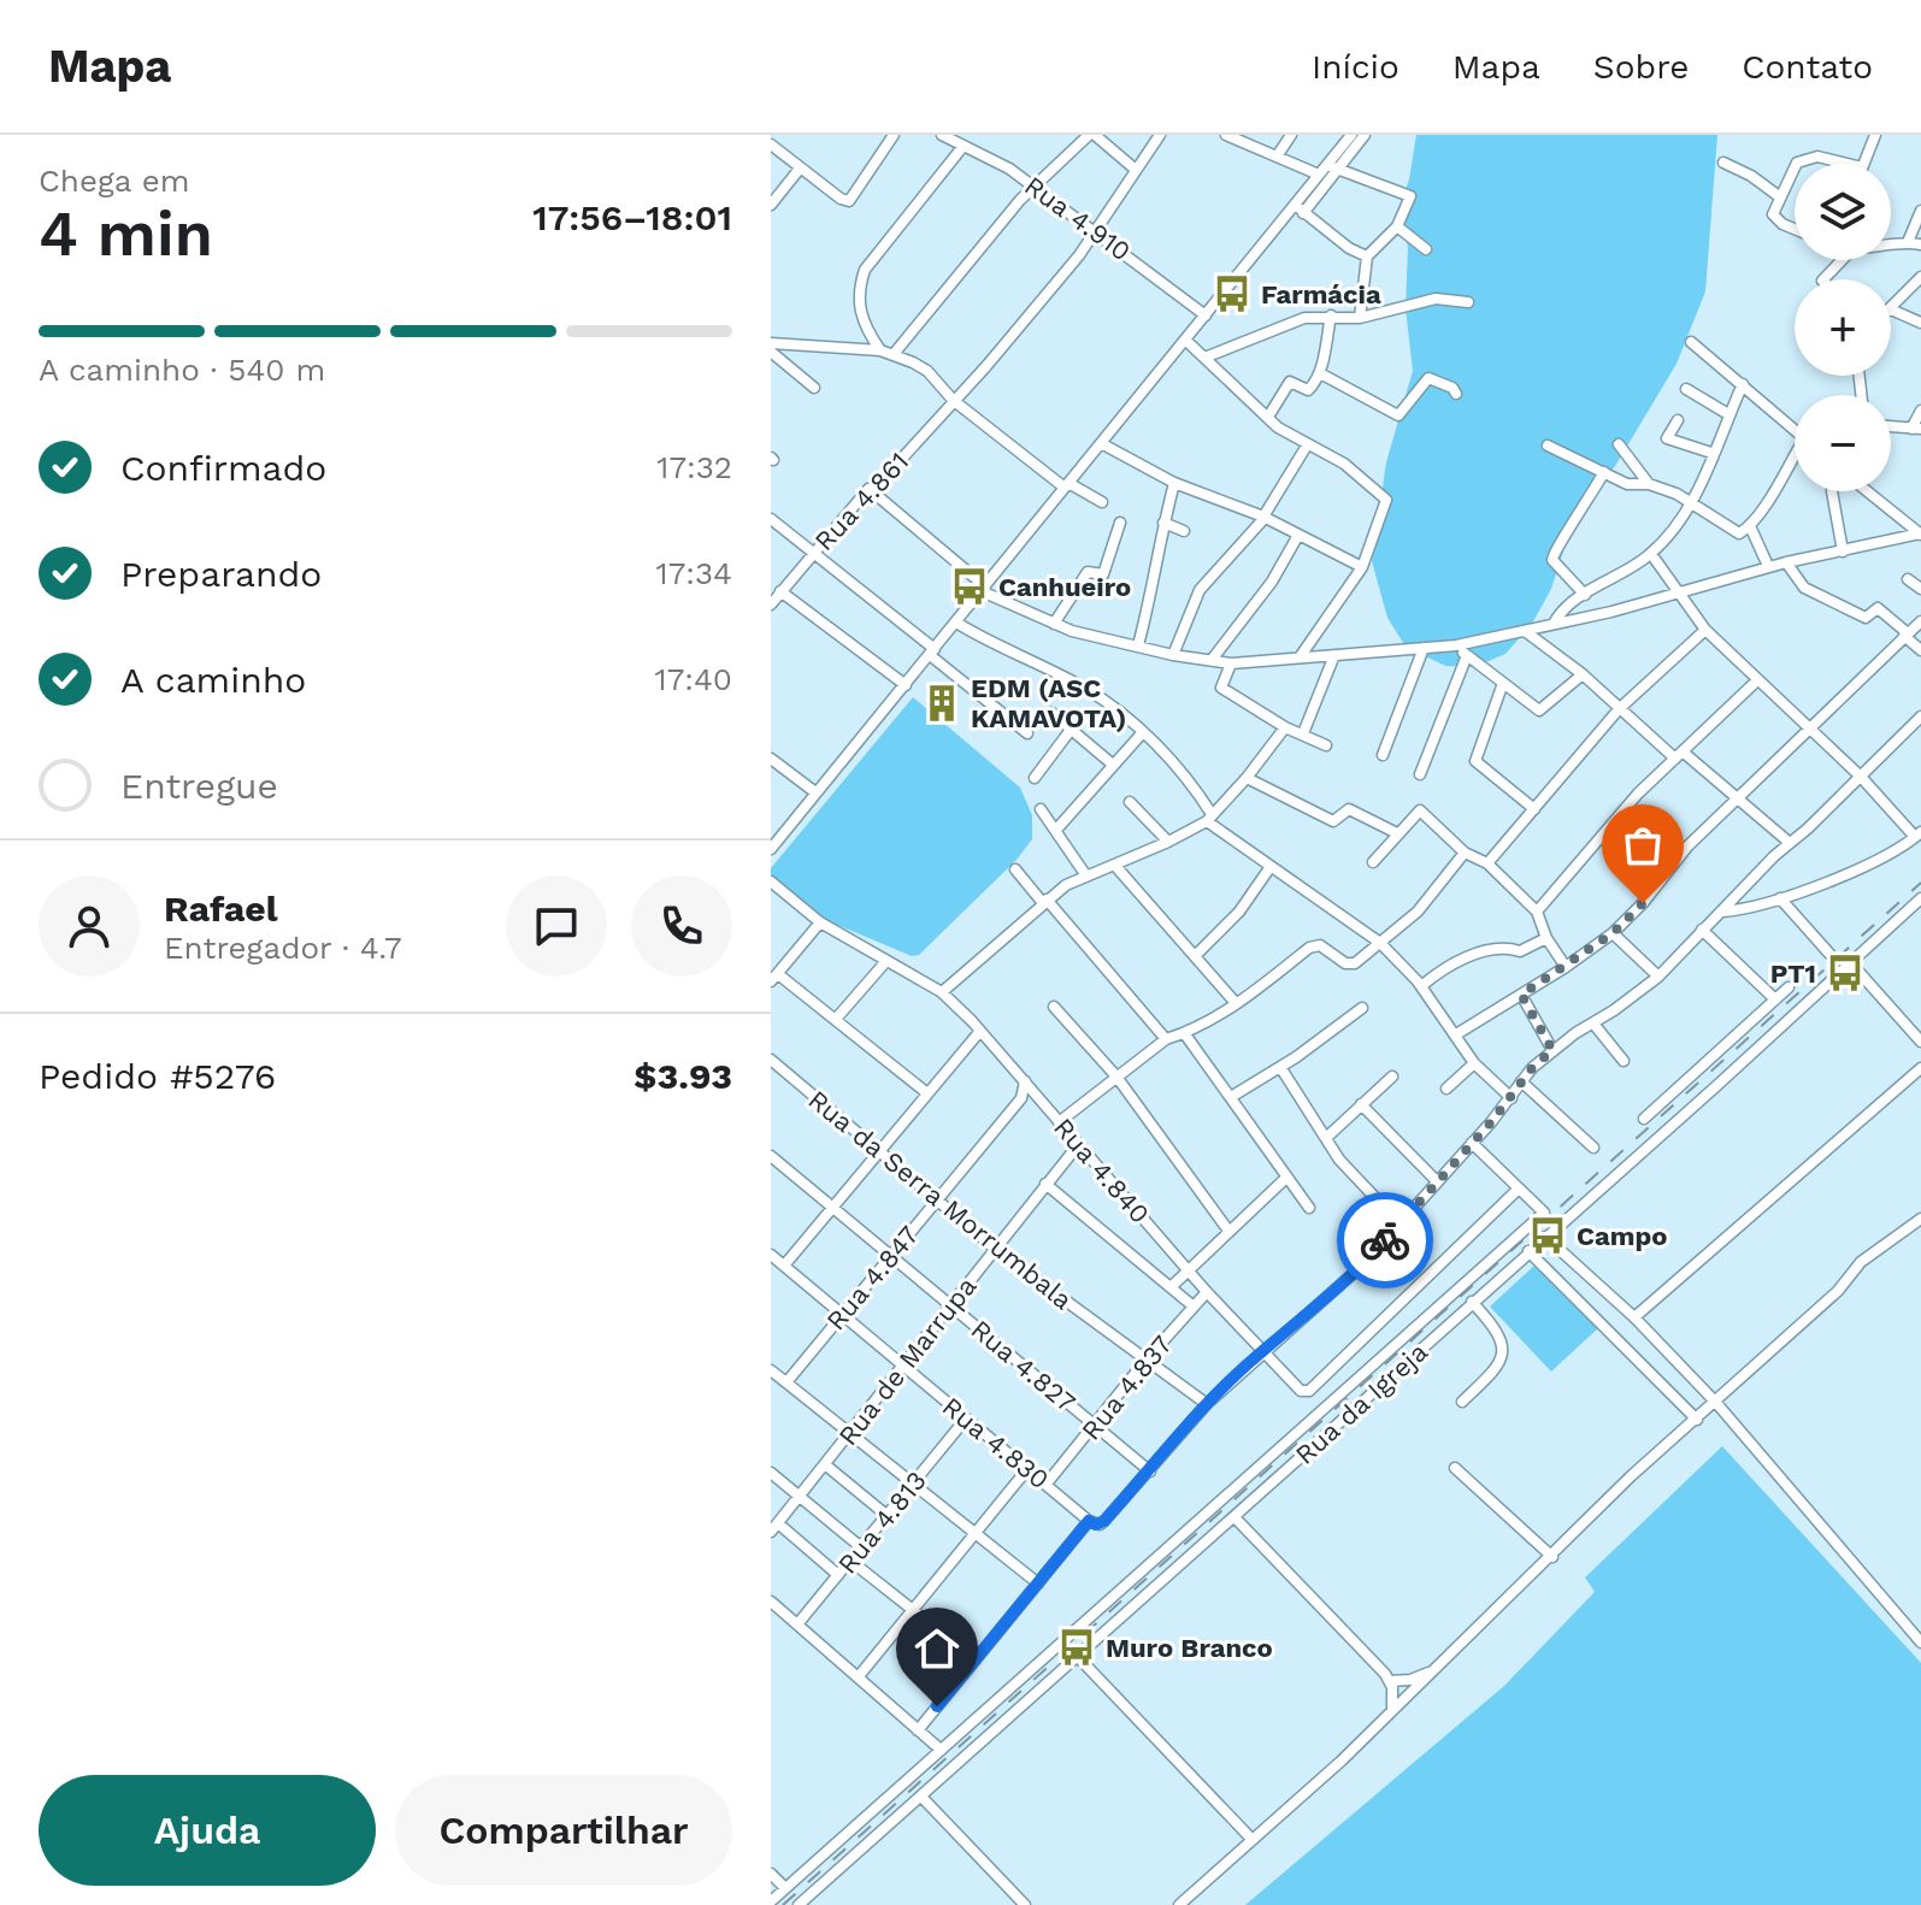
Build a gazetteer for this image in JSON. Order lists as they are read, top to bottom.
{
  "streets": {
    "street": [
      "Rua 4.910",
      "Rua 4.861",
      "Rua 4.840",
      "Rua da Serra Morrumbala",
      "Rua 4.847",
      "Rua de Marrupa",
      "Rua 4.827",
      "Rua 4.837",
      "Rua da Igreja",
      "Rua 4.830",
      "Rua 4.813"
    ]
  },
  "crossings": [
    ["Rua 4.910", "Rua 4.861"],
    ["Rua 4.840", "Rua 4.847"],
    ["Rua 4.840", "Rua de Marrupa"],
    ["Rua 4.840", "Rua 4.837"],
    ["Rua 4.840", "Rua da Igreja"],
    ["Rua da Serra Morrumbala", "Rua 4.847"],
    ["Rua da Serra Morrumbala", "Rua de Marrupa"],
    ["Rua da Serra Morrumbala", "Rua 4.837"],
    ["Rua 4.847", "Rua 4.827"],
    ["Rua 4.847", "Rua 4.830"],
    ["Rua de Marrupa", "Rua 4.827"],
    ["Rua de Marrupa", "Rua 4.830"],
    ["Rua 4.827", "Rua 4.837"],
    ["Rua 4.837", "Rua 4.830"],
    ["Rua 4.830", "Rua 4.813"]
  ],
  "places": {
    "bus stop": [
      "Farmácia",
      "Canhueiro",
      "PT1",
      "Campo",
      "Muro Branco"
    ],
    "building": ["EDM (ASC KAMAVOTA)"]
  },
  "page": {
    "header": "Mapa",
    "nav": [
      "Início",
      "Mapa",
      "Sobre",
      "Contato"
    ],
    "heading": ["4 min", "Chega em", "17:56–18:01"],
    "panel": [
      "Rafael",
      "Entregador · 4.7",
      "Pedido #5276",
      "$3.93"
    ],
    "map_buttons": ["+", "−"],
    "bar": "A caminho · 540 m",
    "list": [
      ["Confirmado", "17:32"],
      ["Preparando", "17:34"],
      ["A caminho", "17:40"],
      "Entregue"
    ],
    "buttons": ["Ajuda", "Compartilhar"]
  }
}
